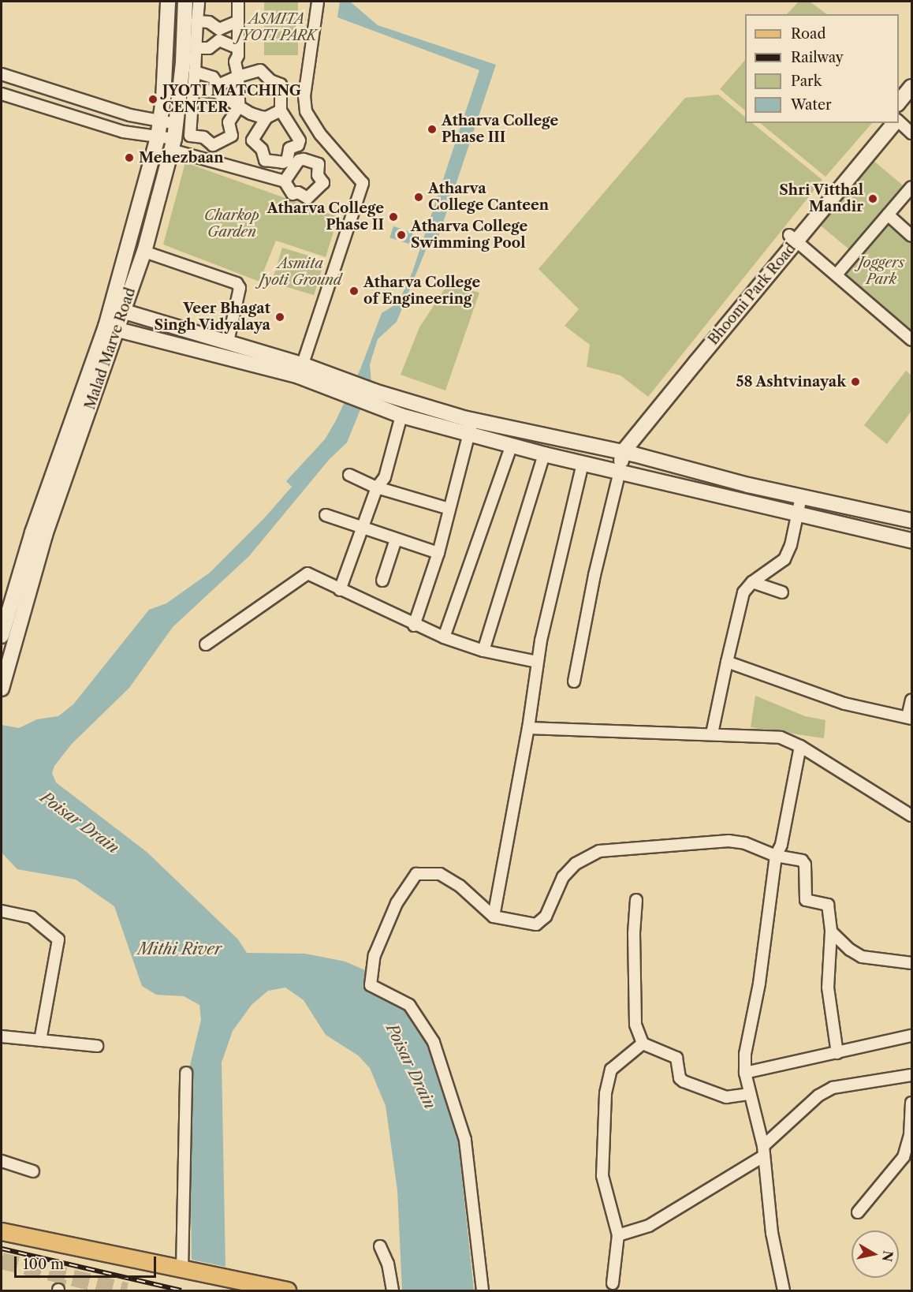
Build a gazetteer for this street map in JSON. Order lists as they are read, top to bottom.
{
  "streets": {
    "main road": ["Bhoomi Park Road", "Malad Marve Road"]
  },
  "water": ["Poisar Drain", "Mithi River"],
  "parks": [
    "ASMITA JYOTI PARK",
    "Charkop Garden",
    "Joggers Park",
    "Asmita Jyoti Ground"
  ],
  "places": [
    "JYOTI MATCHING CENTER",
    "Atharva College Phase III",
    "Mehezbaan",
    "Atharva College Canteen",
    "Shri Vitthal Mandir",
    "Atharva College Phase II",
    "Atharva College Swimming Pool",
    "Atharva College of Engineering",
    "Veer Bhagat Singh Vidyalaya",
    "58 Ashtvinayak"
  ],
  "legend": [
    "Road",
    "Railway",
    "Park",
    "Water"
  ],
  "scale_bar": "100 m",
  "north": "right"
}
